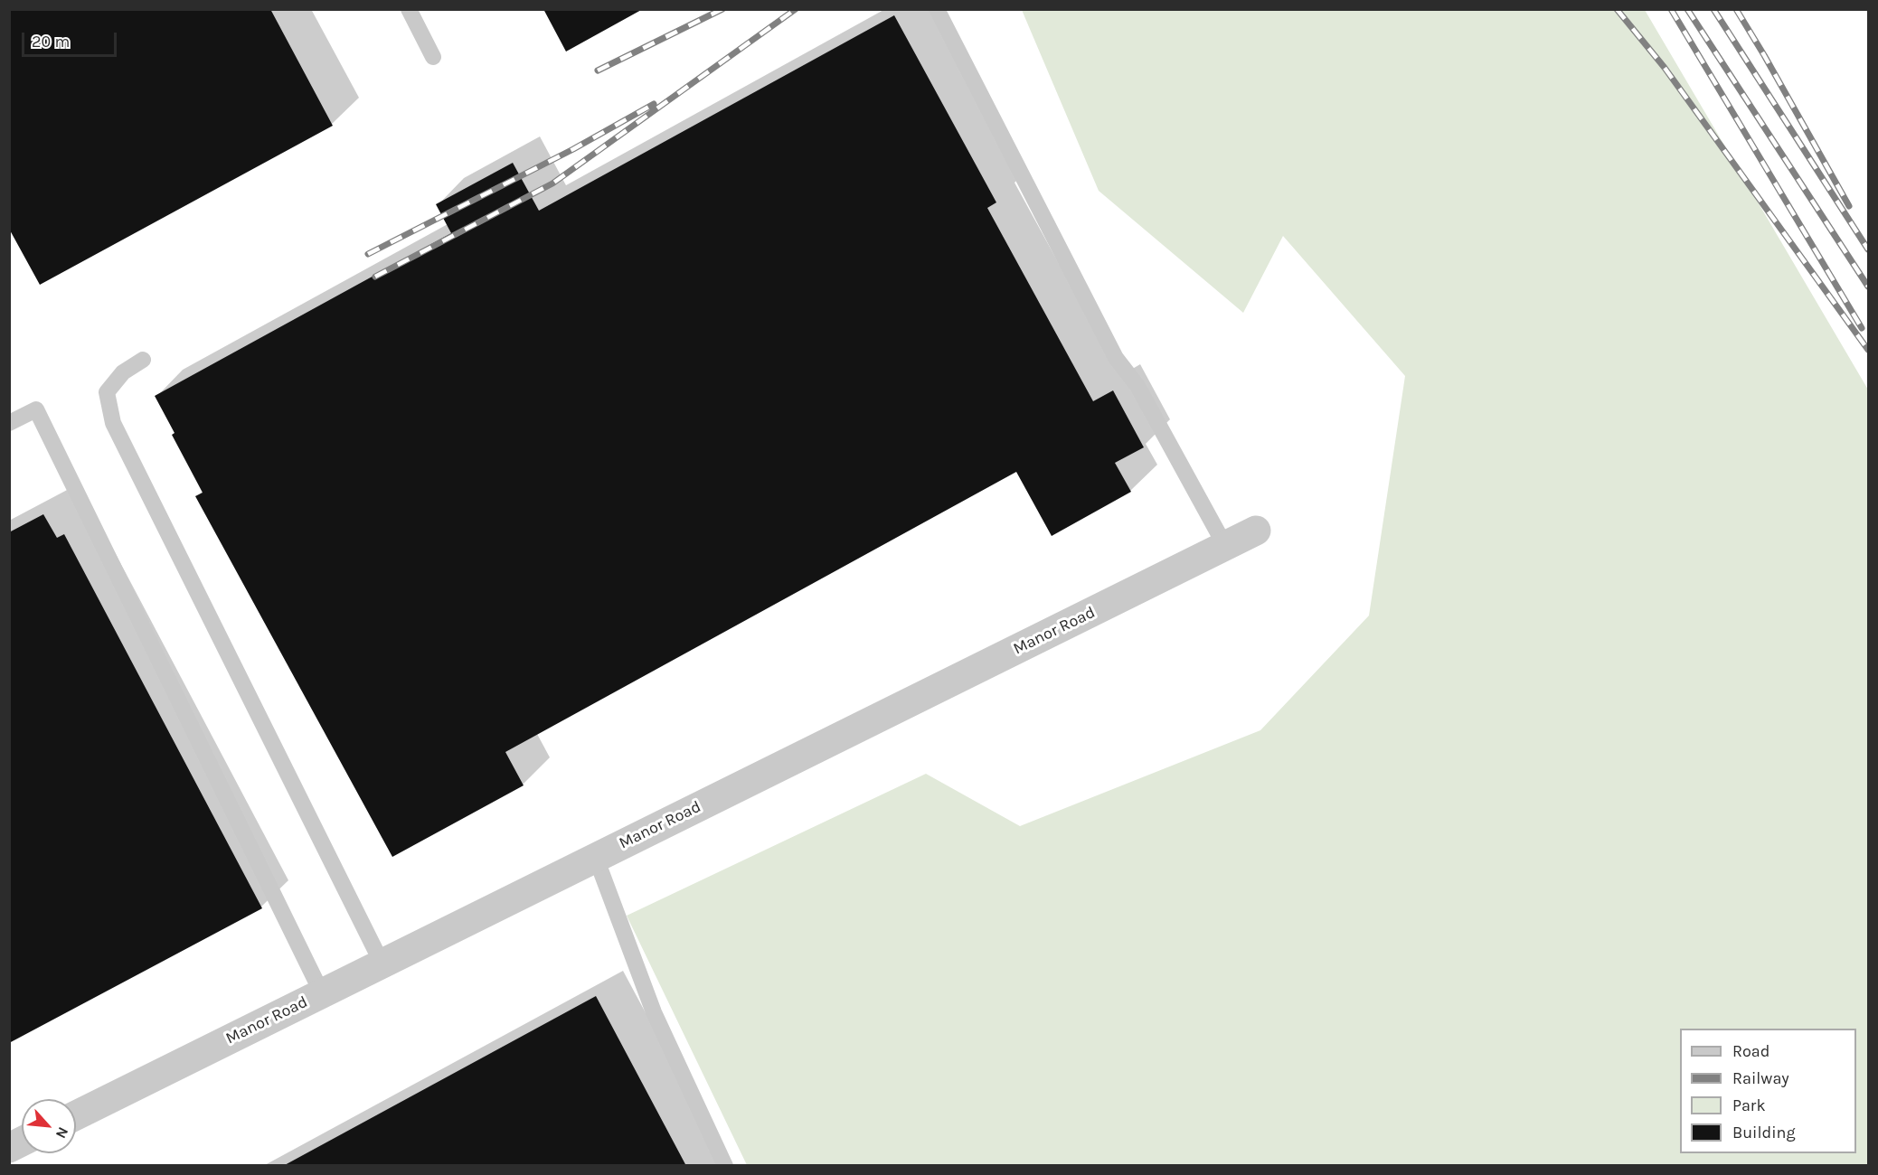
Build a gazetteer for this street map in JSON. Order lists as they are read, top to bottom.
{
  "streets": {
    "street": ["Manor Road"]
  },
  "legend": [
    "Road",
    "Railway",
    "Park",
    "Building"
  ],
  "scale_bar": "20 m",
  "north": "bottom right"
}
